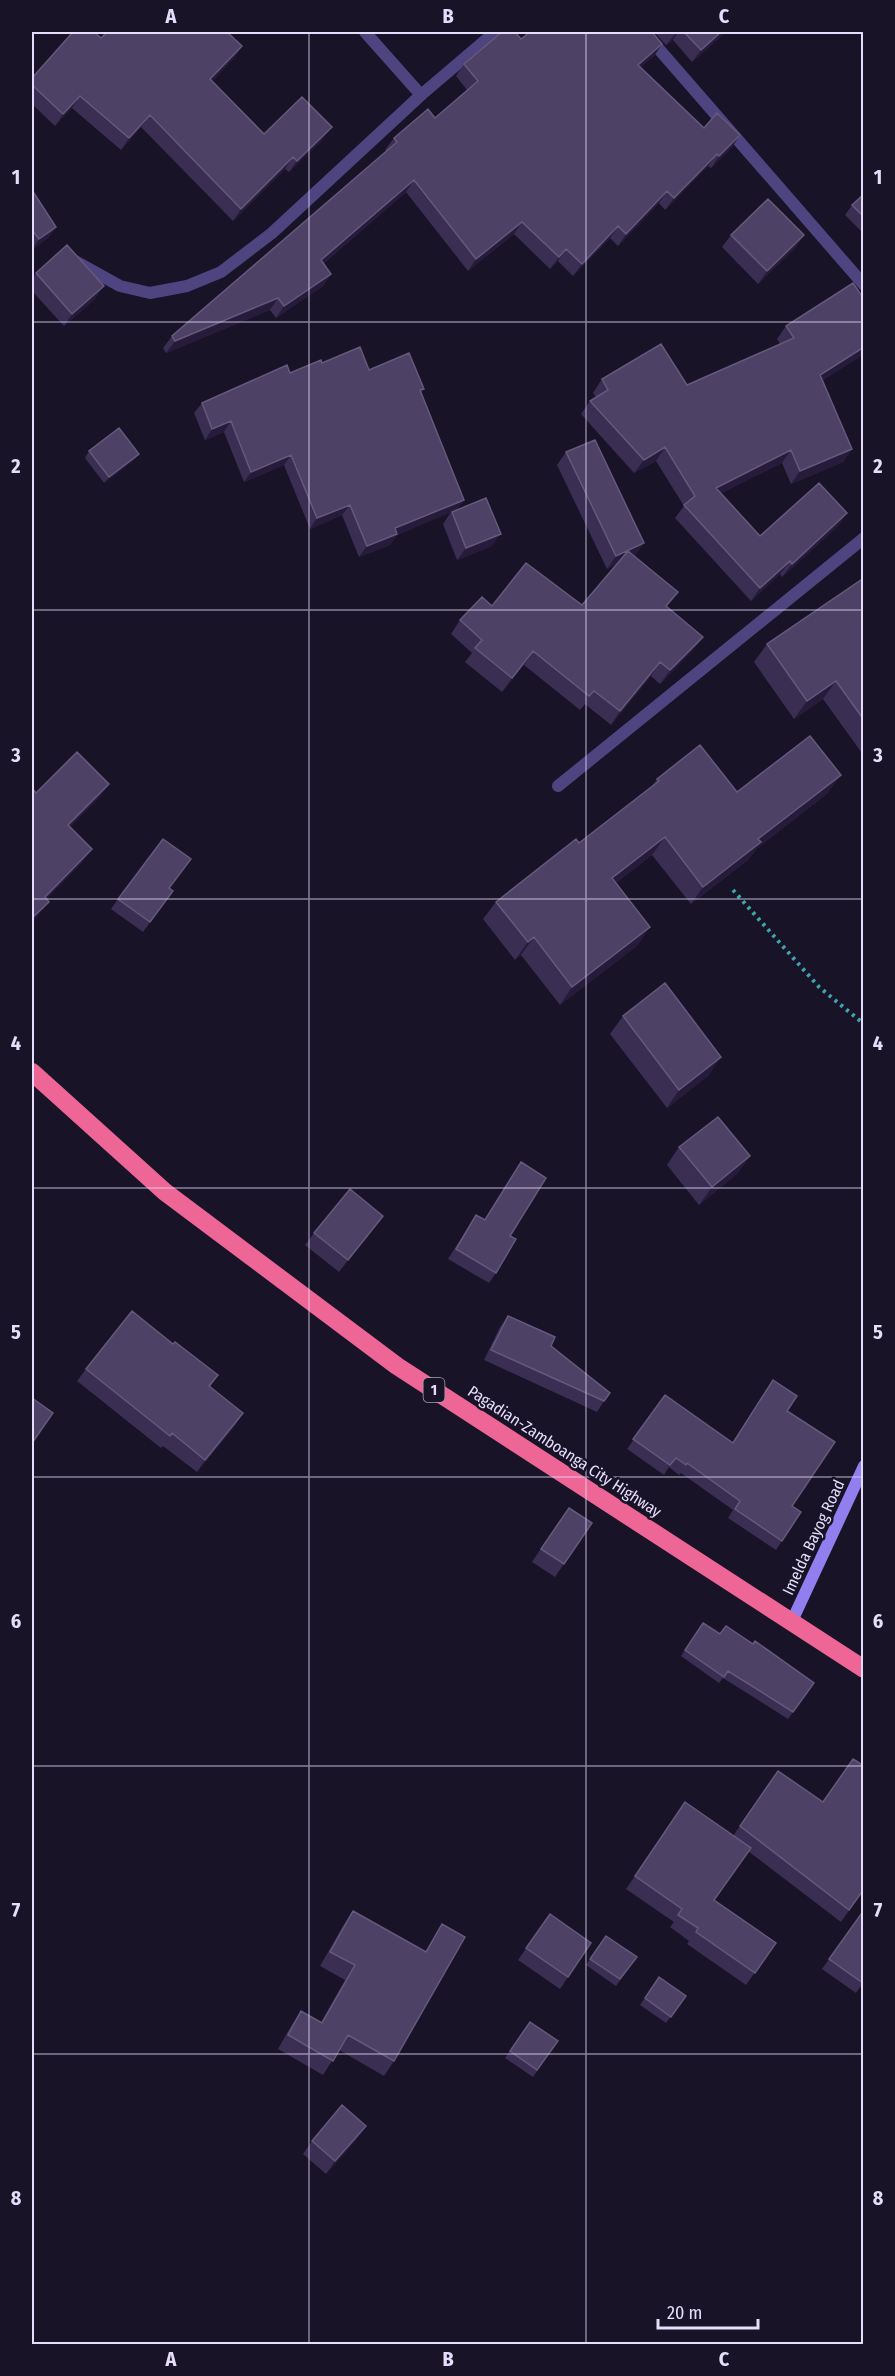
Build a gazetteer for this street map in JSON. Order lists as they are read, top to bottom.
{
  "streets": {
    "highway": ["1", "Pagadian-Zamboanga City Highway"],
    "main road": ["Imelda Bayog Road"]
  },
  "crossings": [
    ["Pagadian-Zamboanga City Highway", "Imelda Bayog Road"]
  ],
  "scale_bar": "20 m",
  "grid": {
    "columns": ["A", "B", "C"],
    "rows": [
      "1",
      "2",
      "3",
      "4",
      "5",
      "6",
      "7",
      "8"
    ]
  }
}
